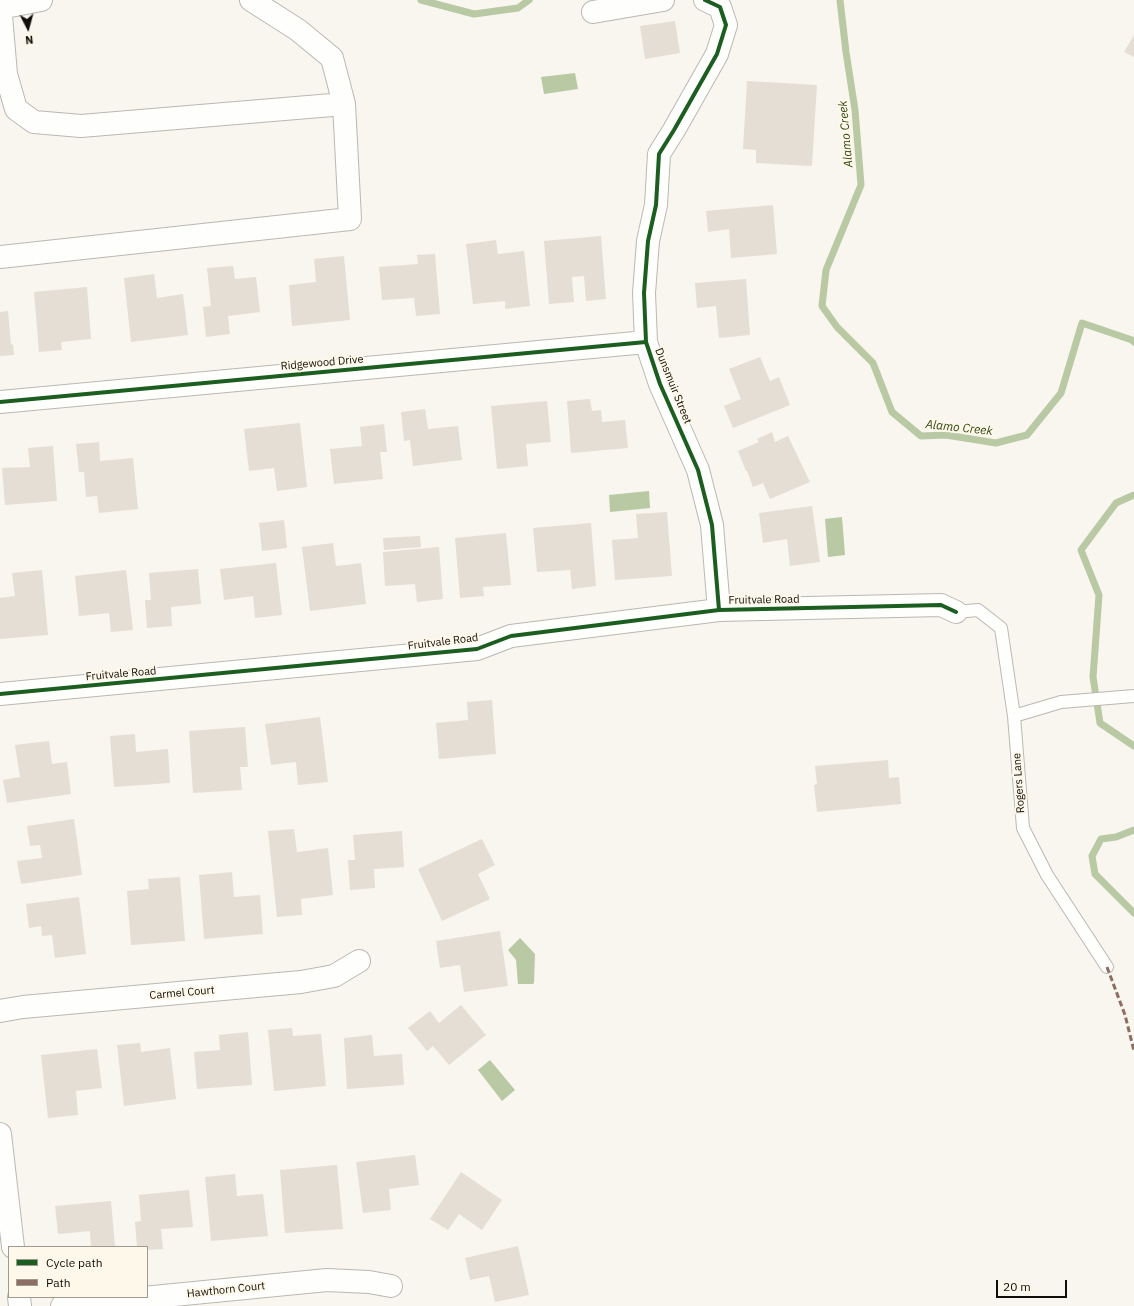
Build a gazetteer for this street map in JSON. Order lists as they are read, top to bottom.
{
  "streets": {
    "street": [
      "Ridgewood Drive",
      "Dunsmuir Street",
      "Fruitvale Road",
      "Carmel Court",
      "Hawthorn Court"
    ],
    "lane": ["Rogers Lane"]
  },
  "crossings": [
    ["Ridgewood Drive", "Dunsmuir Street"],
    ["Dunsmuir Street", "Fruitvale Road"],
    ["Fruitvale Road", "Rogers Lane"]
  ],
  "water": ["Alamo Creek"],
  "legend": ["Cycle path", "Path"],
  "scale_bar": "20 m",
  "north": "bottom"
}
